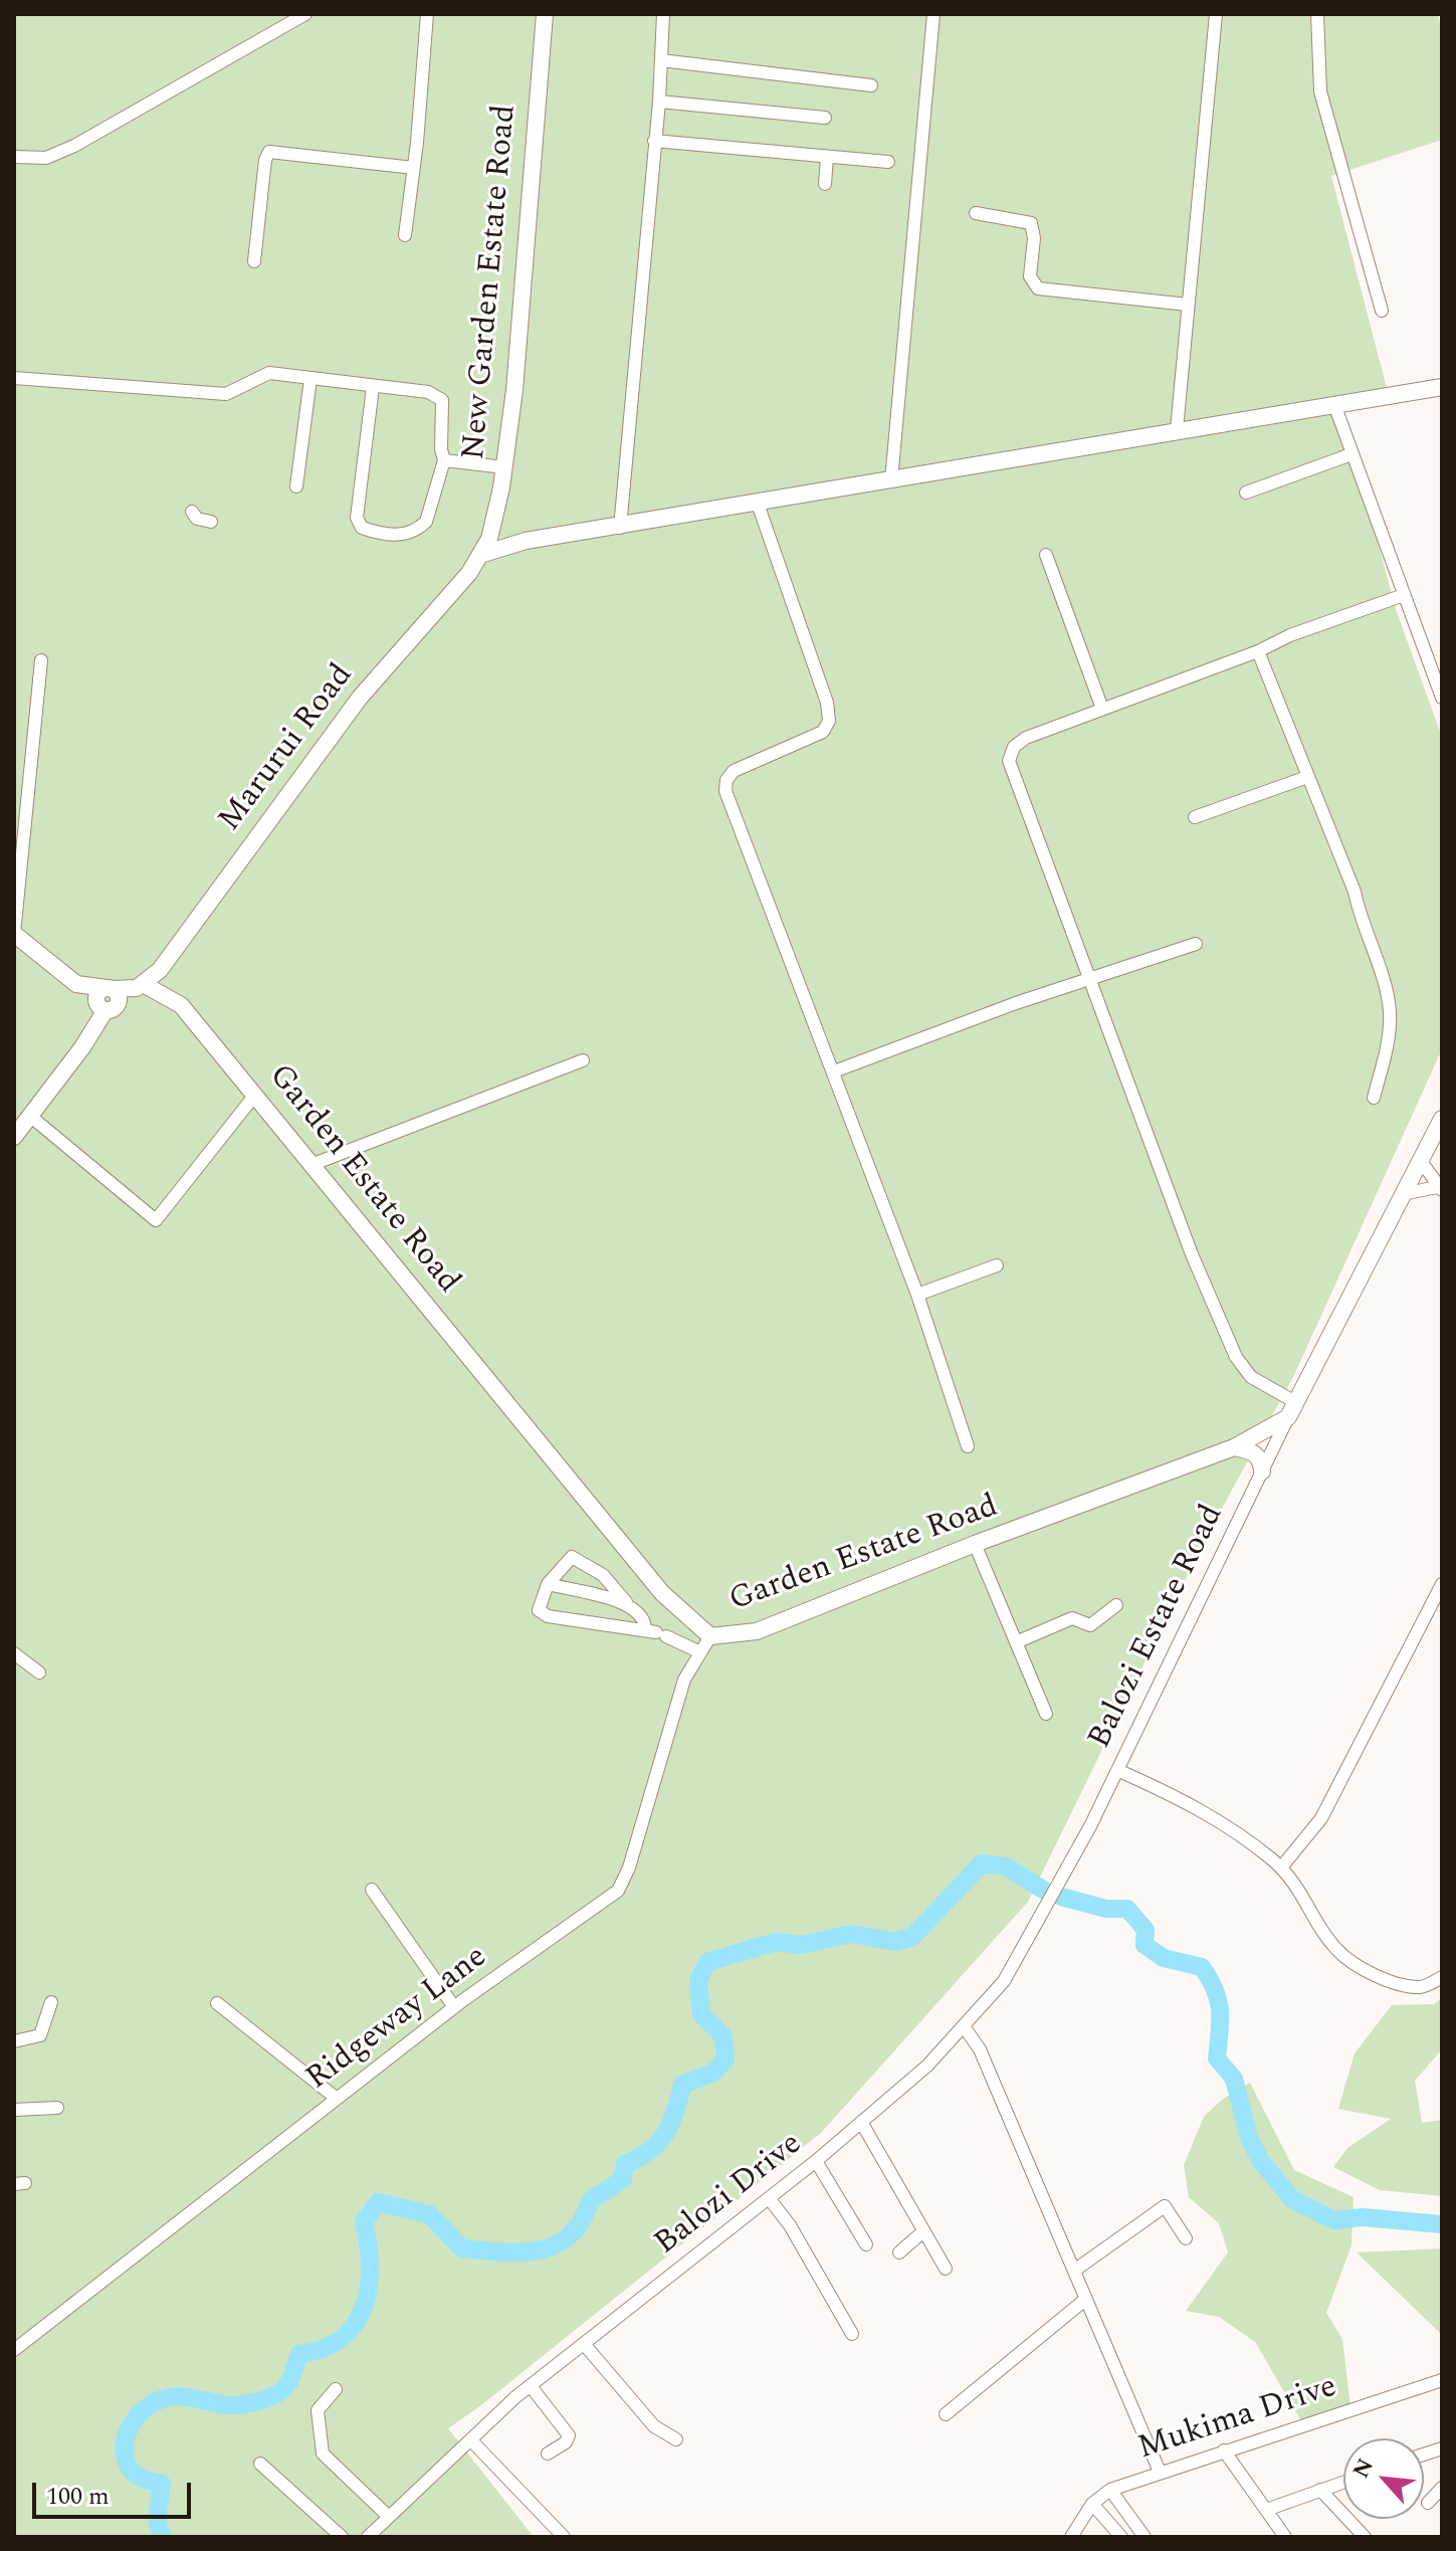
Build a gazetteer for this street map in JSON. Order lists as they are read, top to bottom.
{
  "streets": {
    "street": [
      "New Garden Estate Road",
      "Marurui Road",
      "Garden Estate Road",
      "Balozi Estate Road",
      "Ridgeway Lane",
      "Balozi Drive",
      "Mukima Drive"
    ]
  },
  "crossings": [
    ["New Garden Estate Road", "Marurui Road"],
    ["Marurui Road", "Garden Estate Road"],
    ["Garden Estate Road", "Balozi Estate Road"],
    ["Garden Estate Road", "Ridgeway Lane"],
    ["Balozi Estate Road", "Balozi Drive"]
  ],
  "scale_bar": "100 m",
  "north": "top left"
}
